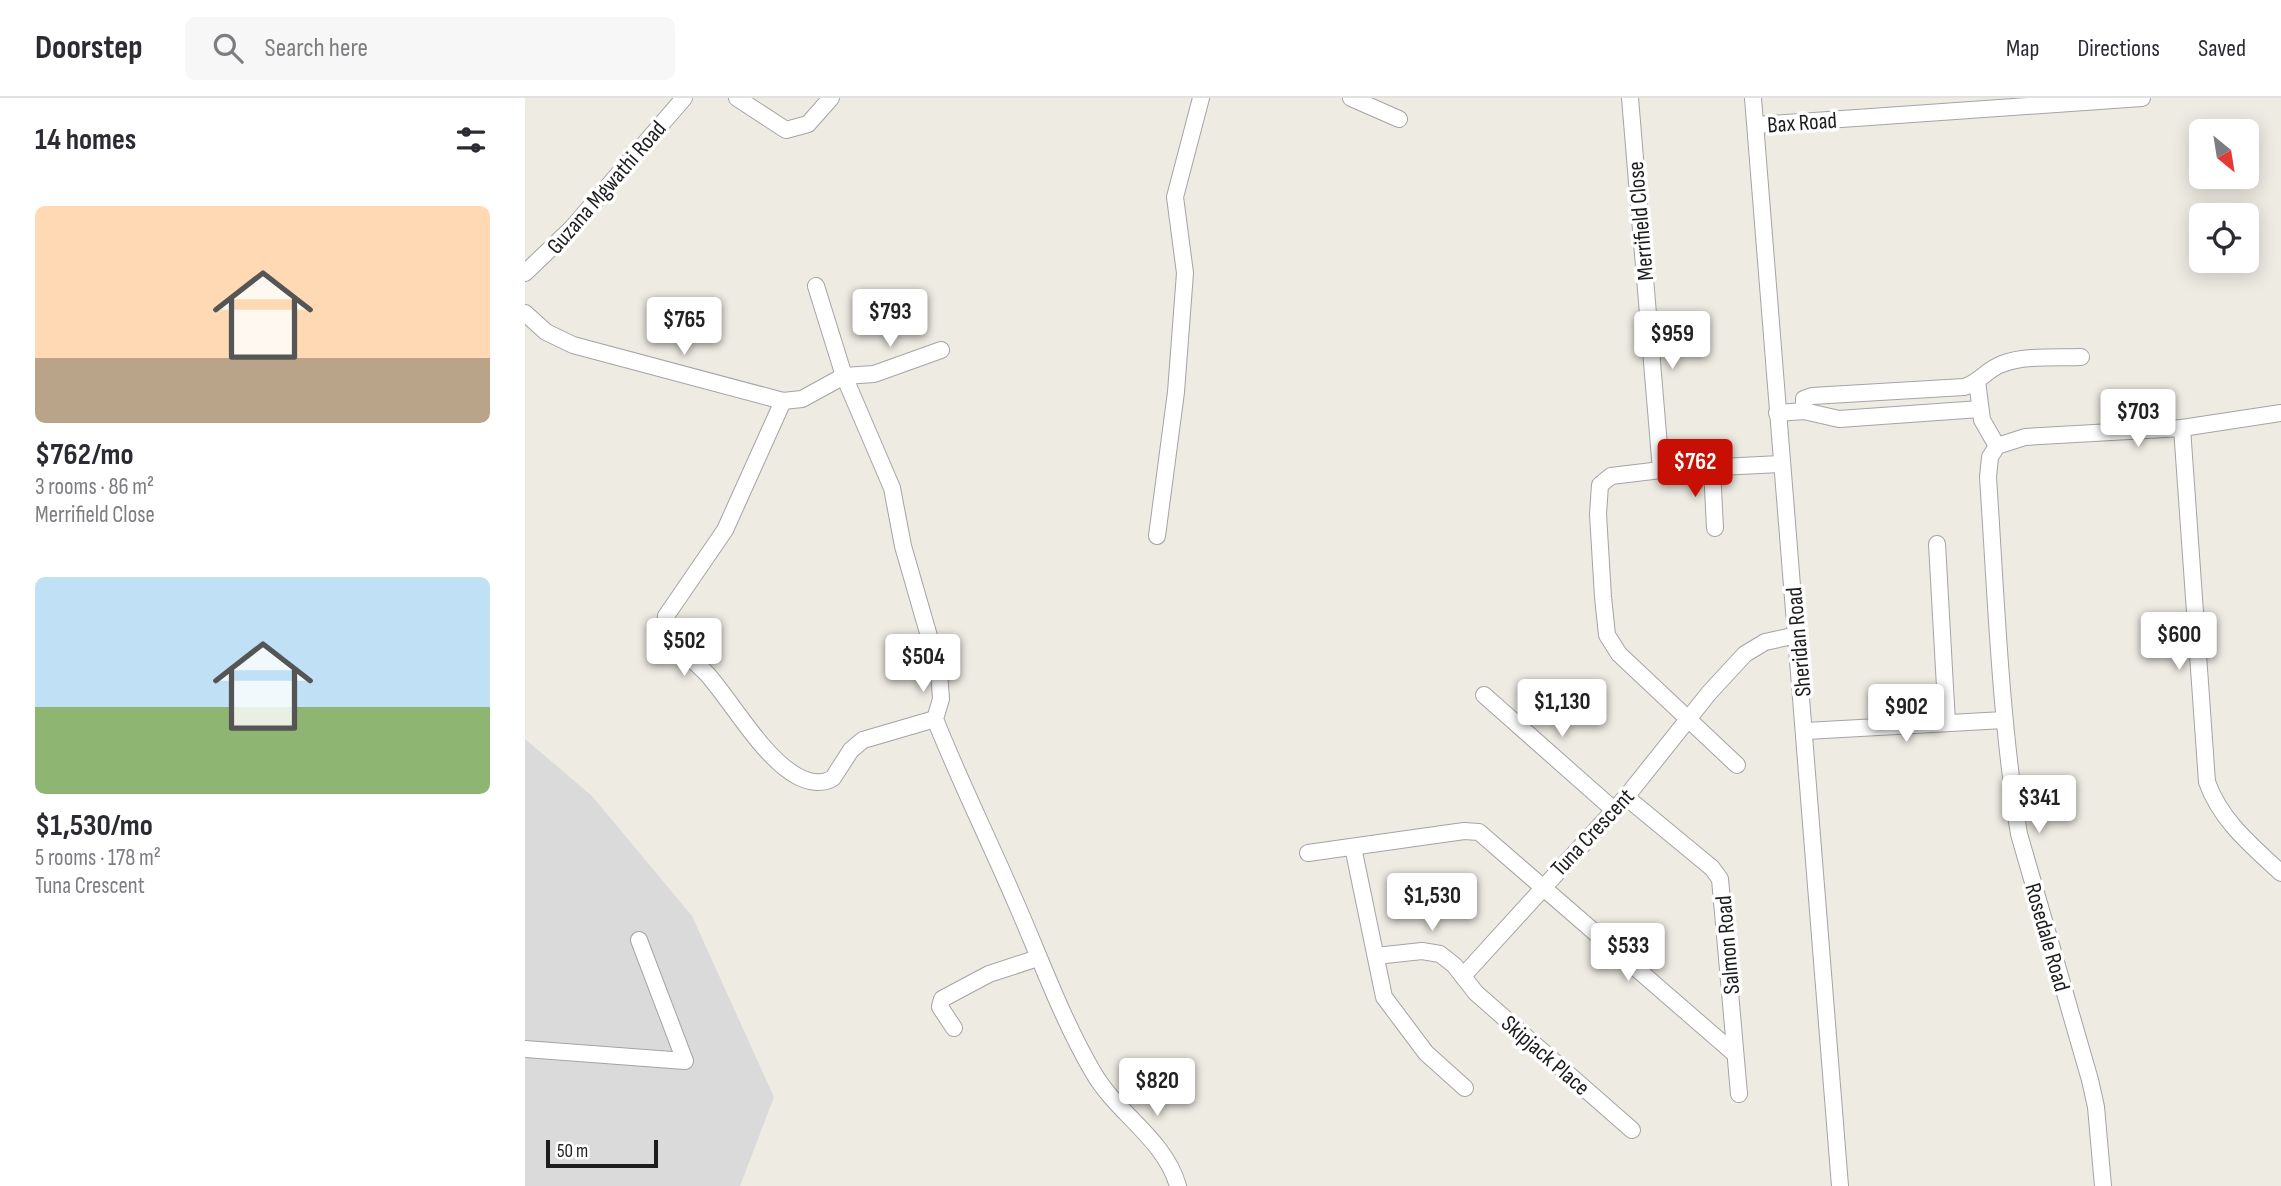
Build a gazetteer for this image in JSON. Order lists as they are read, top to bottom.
{
  "streets": {
    "street": [
      "Bax Road",
      "Guzana Mgwathi Road",
      "Merrifield Close",
      "Sheridan Road",
      "Tuna Crescent",
      "Rosedale Road",
      "Salmon Road",
      "Skipjack Place"
    ]
  },
  "crossings": [
    ["Bax Road", "Sheridan Road"],
    ["Sheridan Road", "Tuna Crescent"],
    ["Tuna Crescent", "Salmon Road"],
    ["Tuna Crescent", "Skipjack Place"]
  ],
  "scale_bar": "50 m",
  "north": "bottom right",
  "page": {
    "header": "Doorstep",
    "search": "Search here",
    "nav": ["Map", "Directions", "Saved"],
    "heading": "14 homes",
    "list": [
      {
        "name": "$762/mo",
        "note": "3 rooms · 86 m² · Merrifield Close"
      },
      {
        "name": "$1,530/mo",
        "note": "5 rooms · 178 m² · Tuna Crescent"
      }
    ],
    "price": [
      "$793",
      "$765",
      "$959",
      "$703",
      "$762",
      "$600",
      "$502",
      "$504",
      "$1,130",
      "$902",
      "$341",
      "$1,530",
      "$533",
      "$820"
    ],
    "scale": "50 m"
  }
}
